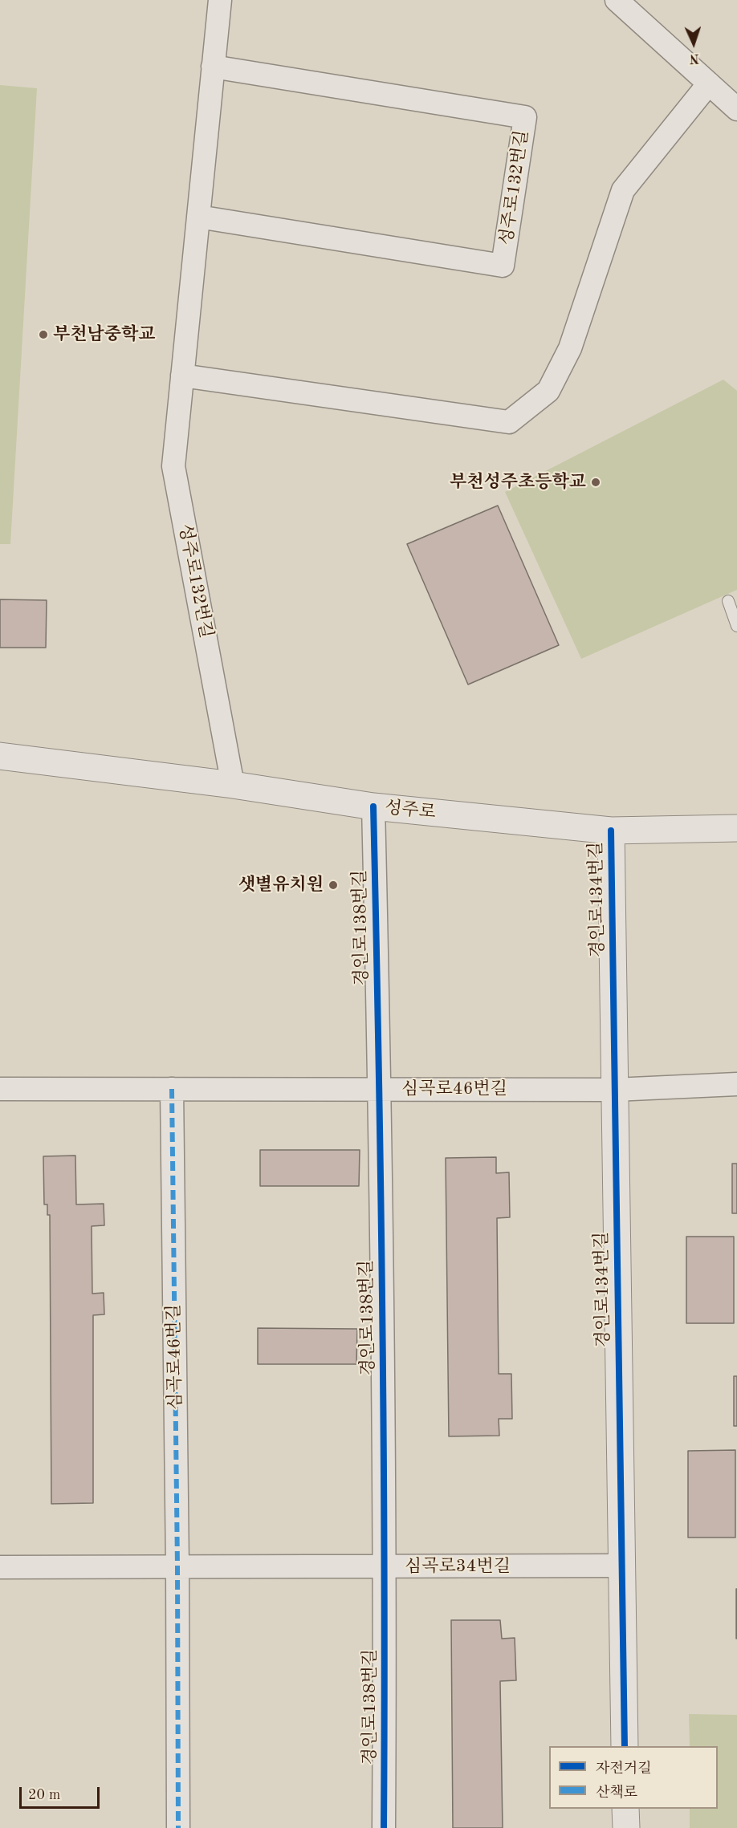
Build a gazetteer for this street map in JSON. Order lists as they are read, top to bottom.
{
  "streets": {
    "street": [
      "성주로132번길",
      "성주로",
      "경인로134번길",
      "경인로138번길",
      "심곡로46번길",
      "심곡로34번길"
    ]
  },
  "crossings": [
    ["성주로132번길", "성주로"],
    ["성주로", "경인로134번길"],
    ["성주로", "경인로138번길"],
    ["경인로134번길", "심곡로46번길"],
    ["경인로134번길", "심곡로34번길"],
    ["경인로138번길", "심곡로46번길"],
    ["경인로138번길", "심곡로34번길"],
    ["심곡로46번길", "심곡로34번길"]
  ],
  "places": ["부천남중학교", "부천성주초등학교", "샛별유치원"],
  "legend": ["자전거길", "산책로"],
  "scale_bar": "20 m",
  "north": "bottom"
}
